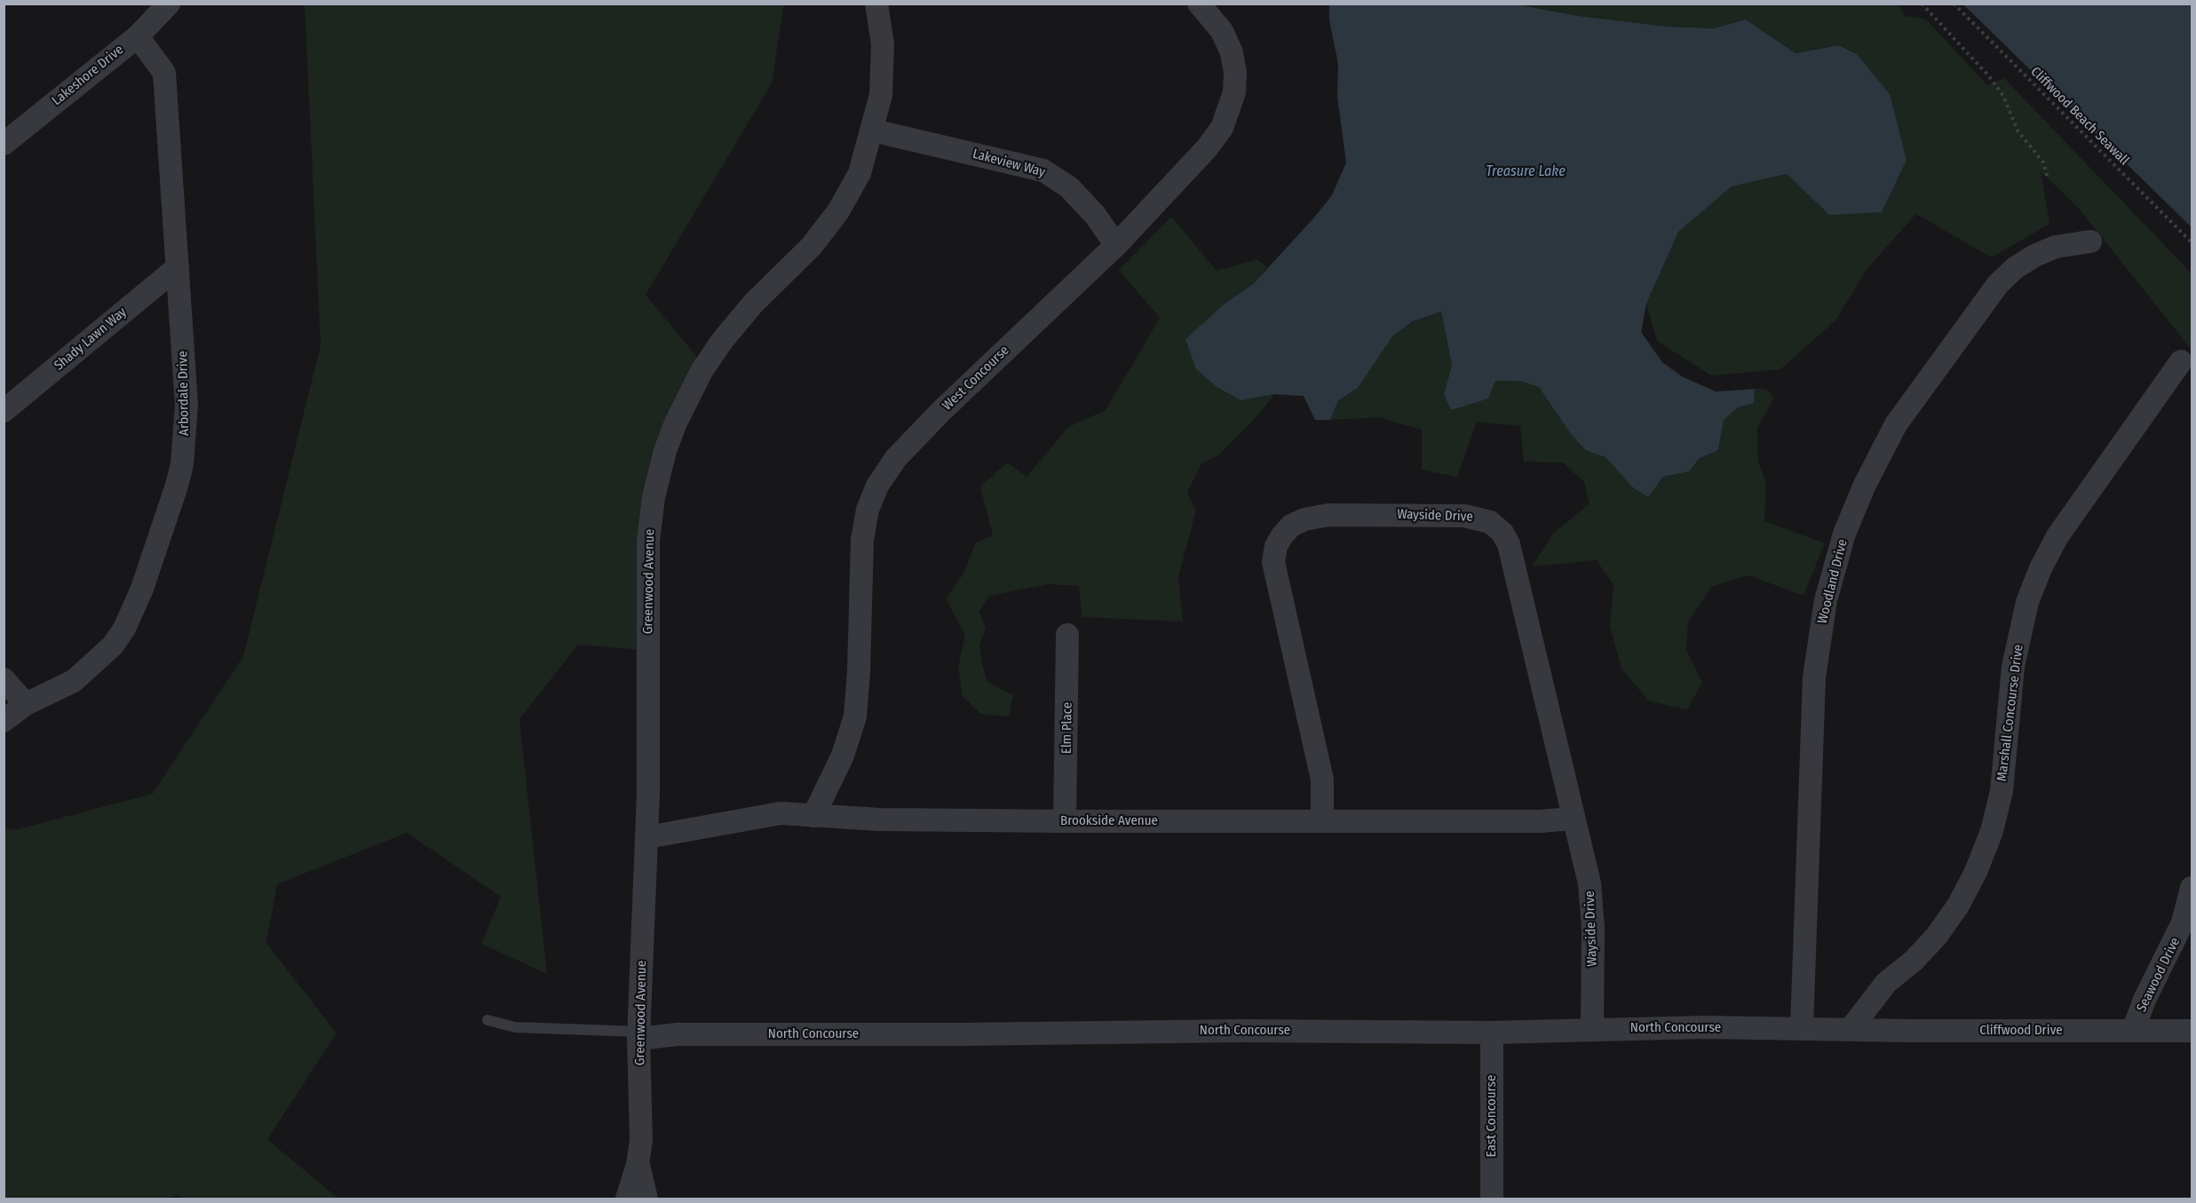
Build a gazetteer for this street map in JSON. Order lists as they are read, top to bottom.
{
  "streets": {
    "street": [
      "Lakeshore Drive",
      "Lakeview Way",
      "Shady Lawn Way",
      "West Concourse",
      "Arbordale Drive",
      "Wayside Drive",
      "Greenwood Avenue",
      "Woodland Drive",
      "Marshall Concourse Drive",
      "Elm Place",
      "Brookside Avenue",
      "Seawood Drive",
      "North Concourse",
      "Cliffwood Drive",
      "East Concourse"
    ],
    "path": ["Cliffwood Beach Seawall"]
  },
  "crossings": [
    ["Lakeshore Drive", "Arbordale Drive"],
    ["Lakeview Way", "West Concourse"],
    ["Lakeview Way", "Greenwood Avenue"],
    ["Shady Lawn Way", "Arbordale Drive"],
    ["West Concourse", "Brookside Avenue"],
    ["Wayside Drive", "Brookside Avenue"],
    ["Wayside Drive", "North Concourse"],
    ["Greenwood Avenue", "Brookside Avenue"],
    ["Greenwood Avenue", "North Concourse"],
    ["Woodland Drive", "North Concourse"],
    ["Marshall Concourse Drive", "North Concourse"],
    ["Marshall Concourse Drive", "Cliffwood Drive"],
    ["Elm Place", "Brookside Avenue"],
    ["Seawood Drive", "Cliffwood Drive"],
    ["North Concourse", "Cliffwood Drive"],
    ["North Concourse", "East Concourse"]
  ],
  "water": ["Treasure Lake"]
}
